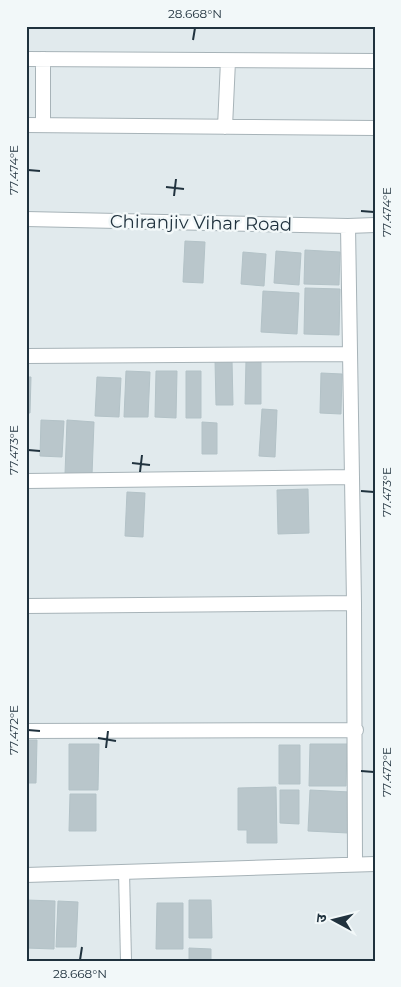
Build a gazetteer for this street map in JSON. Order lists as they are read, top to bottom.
{
  "streets": {
    "street": ["Chiranjiv Vihar Road"]
  },
  "north": "left",
  "coordinates": [
    "28.668°N",
    "77.474°E",
    "77.473°E",
    "77.472°E"
  ]
}
